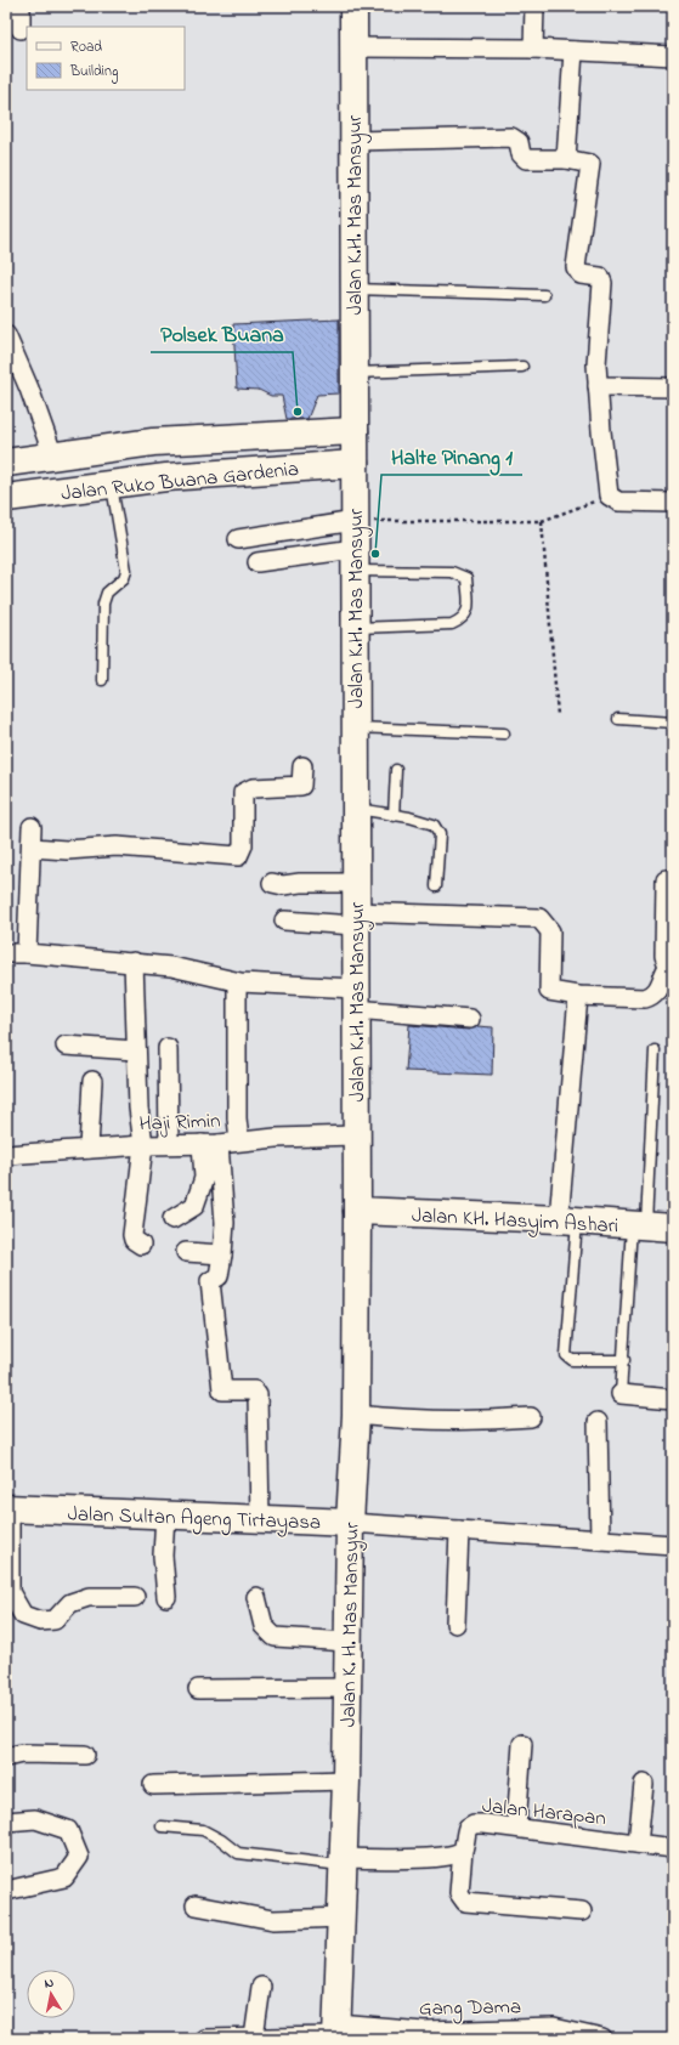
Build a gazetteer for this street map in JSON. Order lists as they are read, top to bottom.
{
  "streets": {
    "main road": [
      "Jalan K.H. Mas Mansyur",
      "Jalan Ruko Buana Gardenia",
      "Jalan KH. Hasyim Ashari",
      "Jalan Sultan Ageng Tirtayasa",
      "Jalan K. H. Mas Mansyur"
    ],
    "street": ["Haji Rimin", "Jalan Harapan", "Gang Dama"]
  },
  "crossings": [
    ["Jalan K.H. Mas Mansyur", "Jalan Ruko Buana Gardenia"],
    ["Jalan K.H. Mas Mansyur", "Haji Rimin"],
    ["Jalan K.H. Mas Mansyur", "Jalan KH. Hasyim Ashari"],
    ["Jalan K.H. Mas Mansyur", "Jalan K. H. Mas Mansyur"],
    ["Jalan KH. Hasyim Ashari", "Jalan K. H. Mas Mansyur"],
    ["Jalan Sultan Ageng Tirtayasa", "Jalan K. H. Mas Mansyur"],
    ["Jalan K. H. Mas Mansyur", "Gang Dama"]
  ],
  "places": ["Polsek Buana", "Halte Pinang 1"],
  "legend": ["Road", "Building"],
  "north": "top"
}
